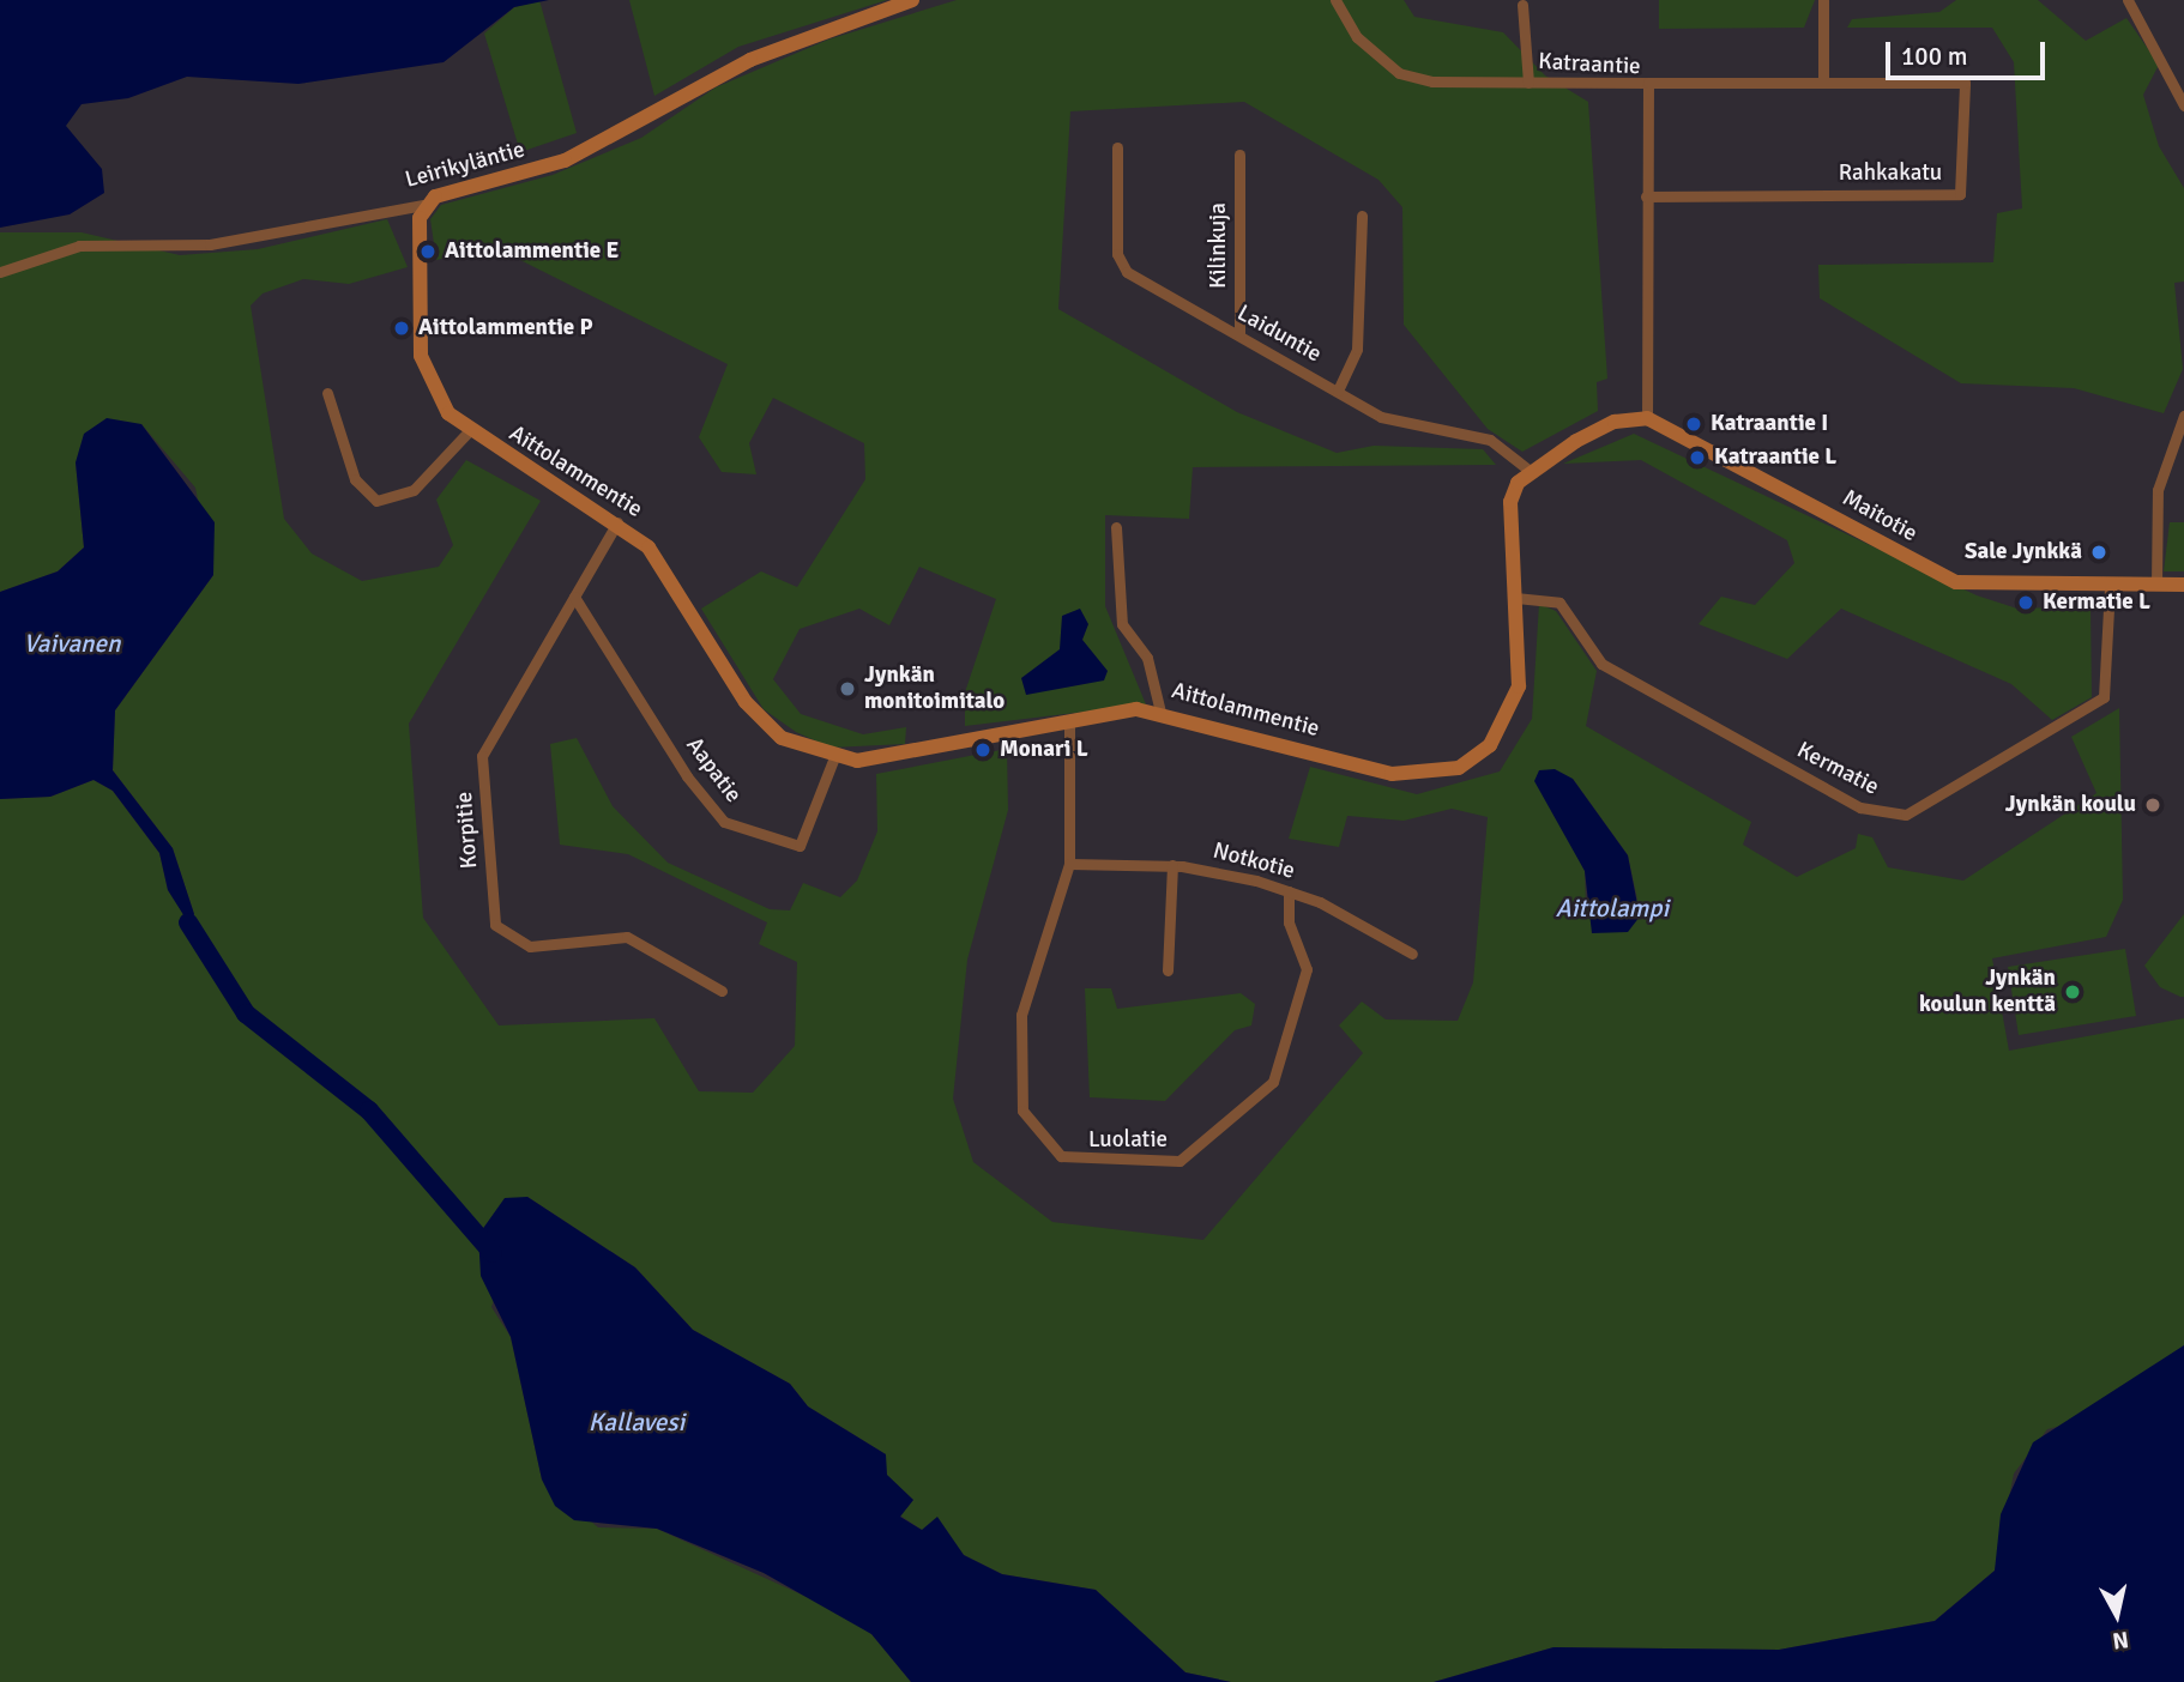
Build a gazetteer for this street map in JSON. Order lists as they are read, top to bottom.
{
  "streets": {
    "street": [
      "Katraantie",
      "Leirikyläntie",
      "Rahkakatu",
      "Kilinkuja",
      "Laiduntie",
      "Aittolammentie",
      "Maitotie",
      "Kermatie",
      "Aapatie",
      "Korpitie",
      "Notkotie",
      "Luolatie"
    ]
  },
  "crossings": [
    ["Katraantie", "Rahkakatu"],
    ["Katraantie", "Maitotie"],
    ["Leirikyläntie", "Aittolammentie"],
    ["Kilinkuja", "Laiduntie"],
    ["Laiduntie", "Aittolammentie"],
    ["Aittolammentie", "Kermatie"],
    ["Aittolammentie", "Aapatie"],
    ["Aittolammentie", "Korpitie"],
    ["Aittolammentie", "Luolatie"],
    ["Maitotie", "Kermatie"],
    ["Aapatie", "Korpitie"],
    ["Notkotie", "Luolatie"]
  ],
  "water": ["Vaivanen", "Aittolampi", "Kallavesi"],
  "places": [
    "Aittolammentie E",
    "Aittolammentie P",
    "Katraantie I",
    "Katraantie L",
    "Sale Jynkkä",
    "Kermatie L",
    "Jynkän monitoimitalo",
    "Monari L",
    "Jynkän koulu",
    "Jynkän koulun kenttä"
  ],
  "scale_bar": "100 m",
  "north": "bottom"
}
